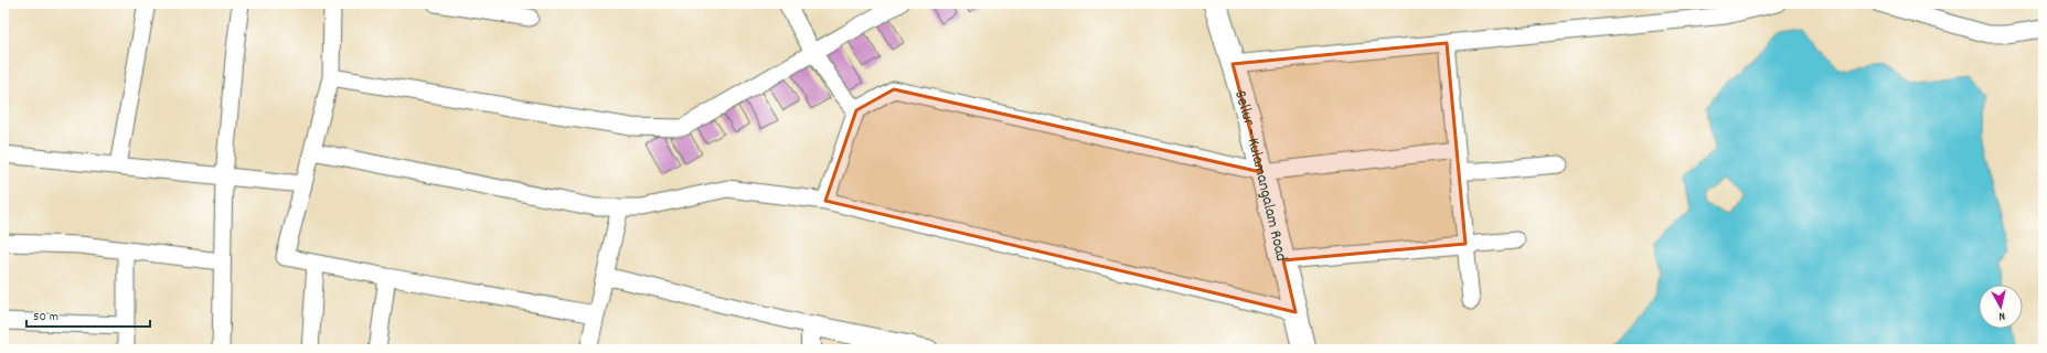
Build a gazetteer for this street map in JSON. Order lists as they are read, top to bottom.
{
  "streets": {
    "main road": ["Sellur - Kulamangalam Road"]
  },
  "scale_bar": "50 m",
  "north": "bottom"
}
